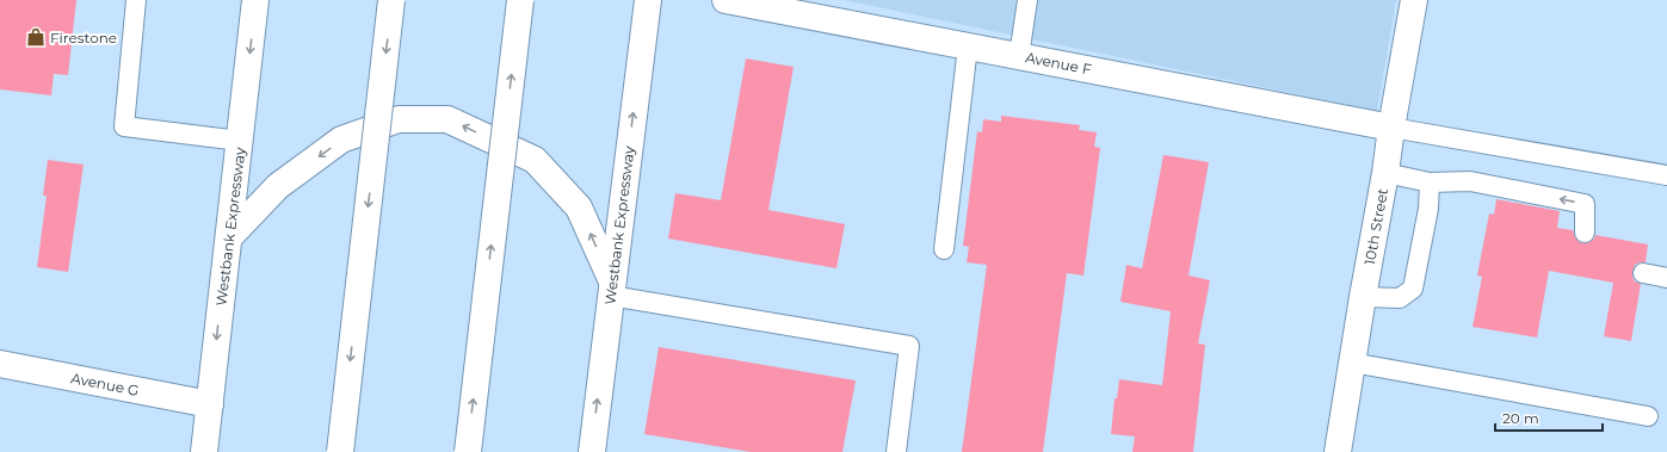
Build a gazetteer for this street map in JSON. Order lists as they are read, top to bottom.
{
  "streets": {
    "main road": [
      "Avenue F",
      "Westbank Expressway",
      "10th Street",
      "Avenue G"
    ]
  },
  "crossings": [
    ["Avenue F", "10th Street"],
    ["Westbank Expressway", "Avenue G"]
  ],
  "places": {
    "shop": ["Firestone"]
  },
  "scale_bar": "20 m"
}
